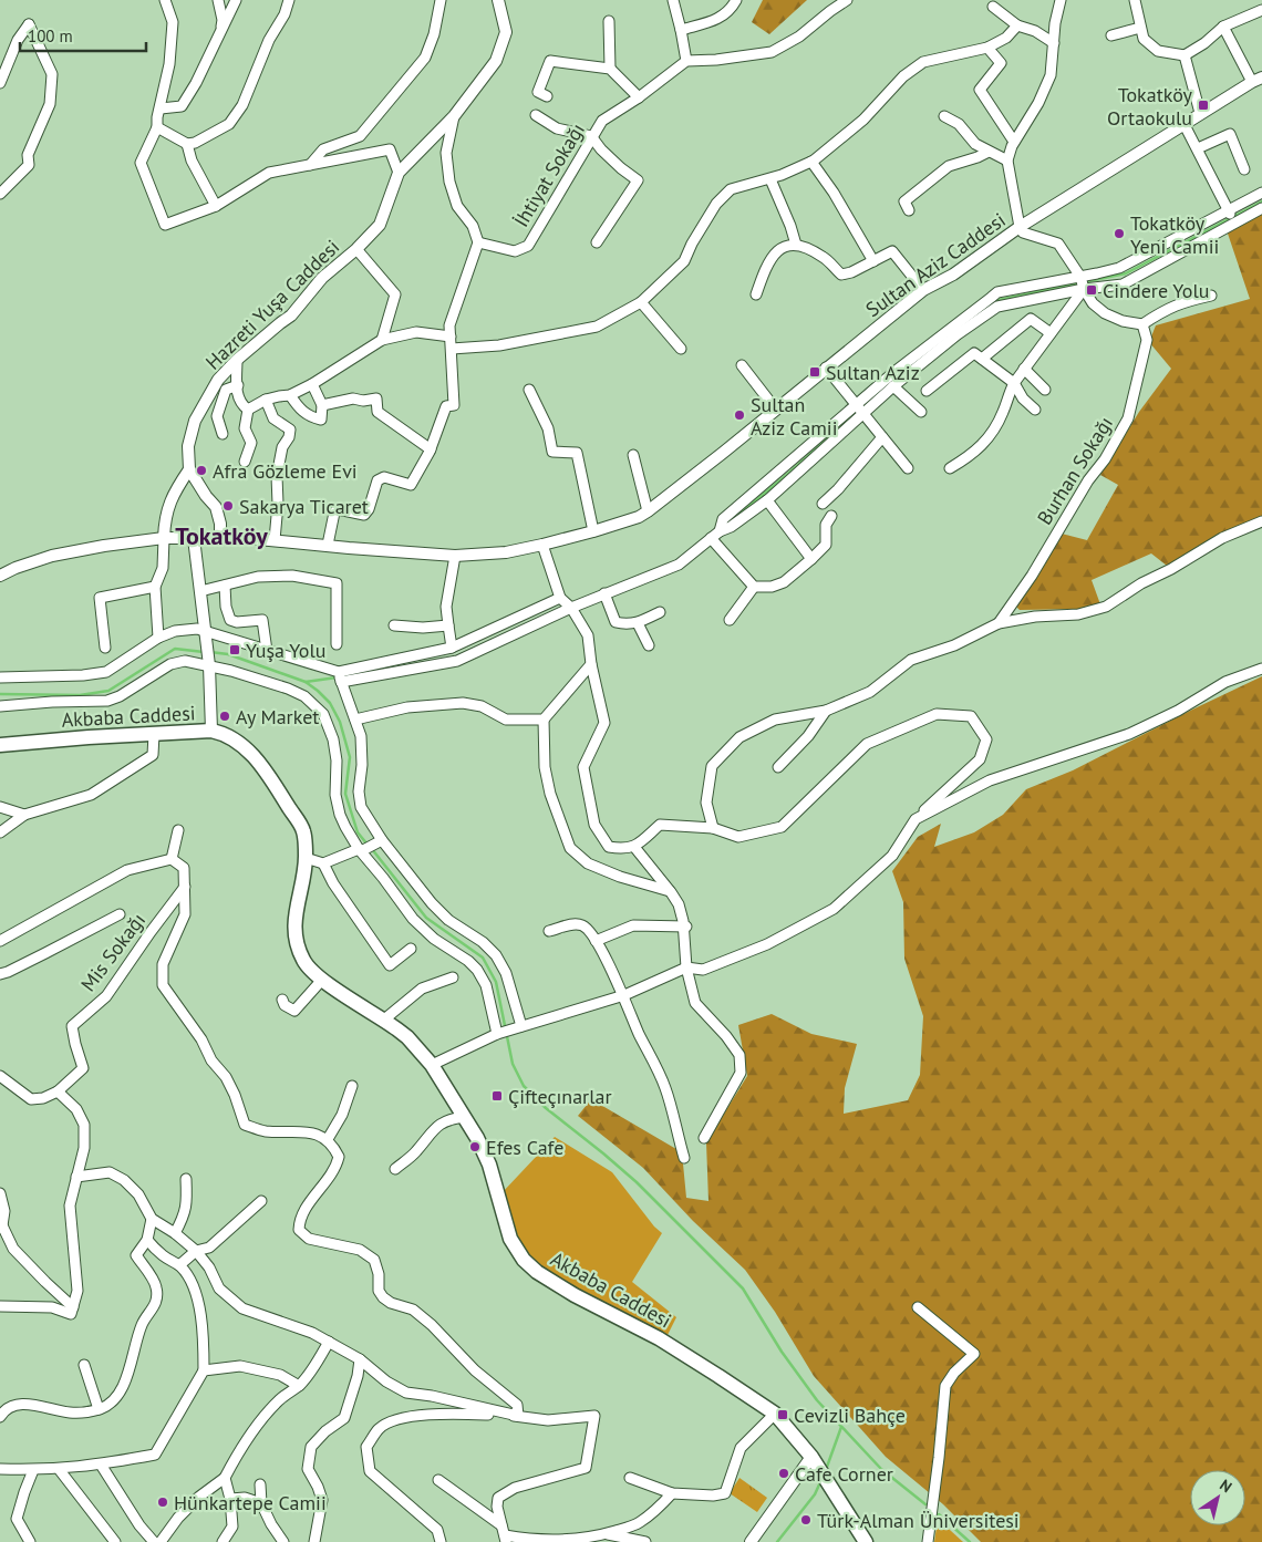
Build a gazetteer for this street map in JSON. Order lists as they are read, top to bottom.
{
  "streets": {
    "main road": ["Akbaba Caddesi"],
    "street": [
      "İhtiyat Sokağı",
      "Sultan Aziz Caddesi",
      "Hazreti Yuşa Caddesi",
      "Burhan Sokağı",
      "Mis Sokağı"
    ]
  },
  "districts": ["Tokatköy"],
  "places": {
    "transit": [
      "Tokatköy Ortaokulu",
      "Cindere Yolu",
      "Sultan Aziz",
      "Yuşa Yolu",
      "Çifteçınarlar",
      "Cevizli Bahçe"
    ],
    "other": [
      "Tokatköy Yeni Camii",
      "Sultan Aziz Camii",
      "Afra Gözleme Evi",
      "Sakarya Ticaret",
      "Ay Market",
      "Efes Cafe",
      "Cafe Corner",
      "Hünkartepe Camii",
      "Türk-Alman Üniversitesi"
    ]
  },
  "scale_bar": "100 m",
  "north": "top right"
}
